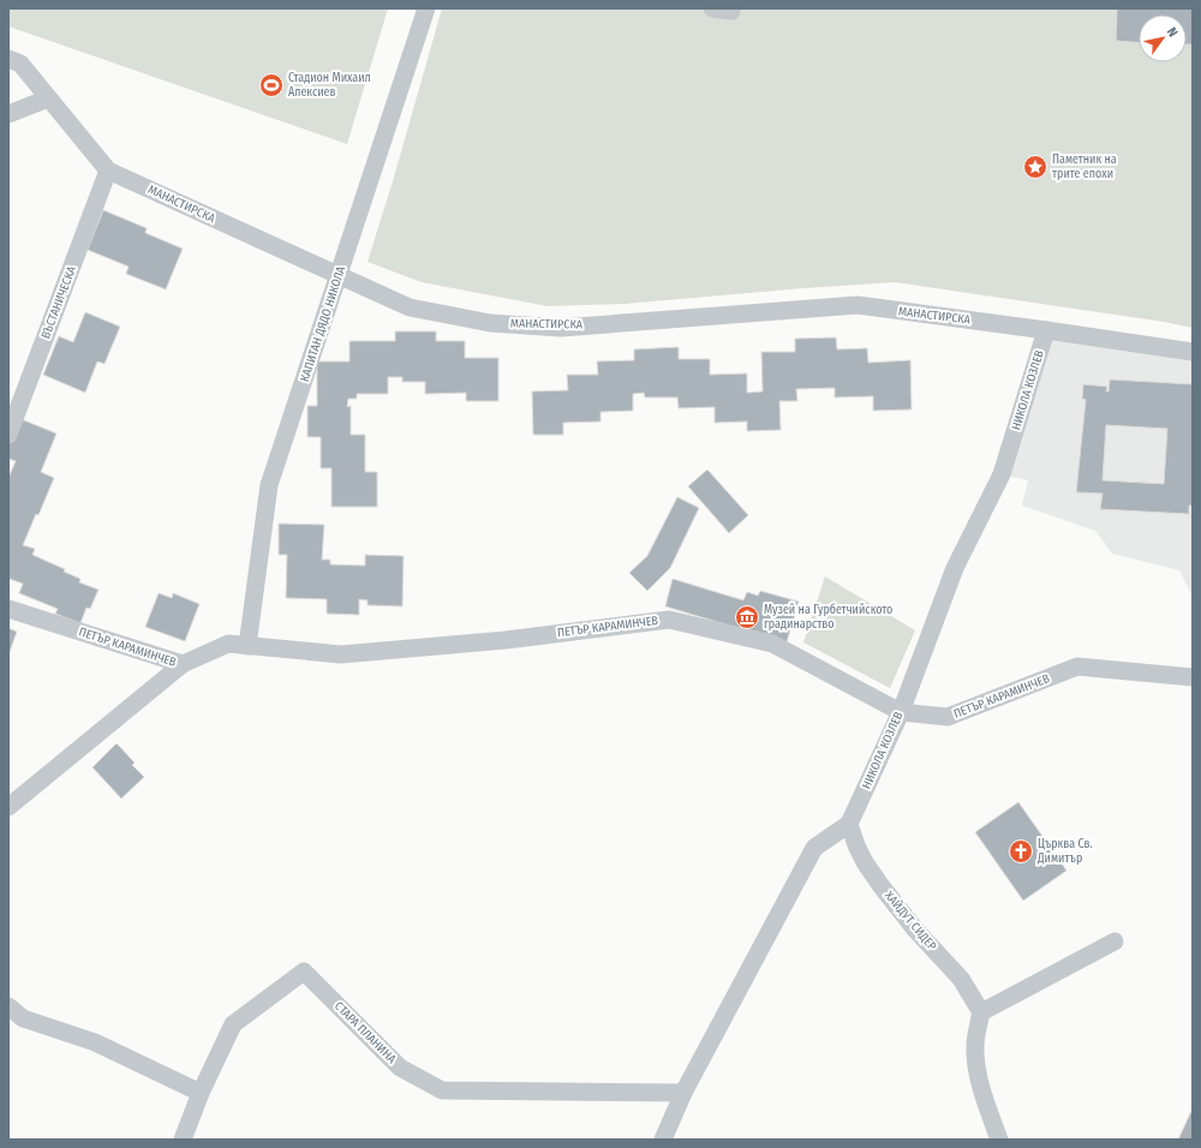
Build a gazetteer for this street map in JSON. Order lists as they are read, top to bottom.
{
  "streets": {
    "street": [
      "МАНАСТИРСКА",
      "ВЪСТАНИЧЕСКА",
      "КАПИТАН ДЯДО НИКОЛА",
      "НИКОЛА КОЗЛЕВ",
      "ПЕТЪР КАРАМИНЧЕВ",
      "ХАЙДУТ СИДЕР",
      "СТАРА ПЛАНИНА"
    ]
  },
  "crossings": [
    ["МАНАСТИРСКА", "ВЪСТАНИЧЕСКА"],
    ["МАНАСТИРСКА", "КАПИТАН ДЯДО НИКОЛА"],
    ["МАНАСТИРСКА", "НИКОЛА КОЗЛЕВ"],
    ["КАПИТАН ДЯДО НИКОЛА", "ПЕТЪР КАРАМИНЧЕВ"],
    ["НИКОЛА КОЗЛЕВ", "ПЕТЪР КАРАМИНЧЕВ"],
    ["НИКОЛА КОЗЛЕВ", "ХАЙДУТ СИДЕР"]
  ],
  "places": {
    "sports": ["Стадион Михаил Алексиев"],
    "place": ["Паметник на трите епохи"],
    "museum": ["Музей на Гурбетчийското градинарство"],
    "church": ["Църква Св. Димитър"]
  },
  "north": "top right"
}
